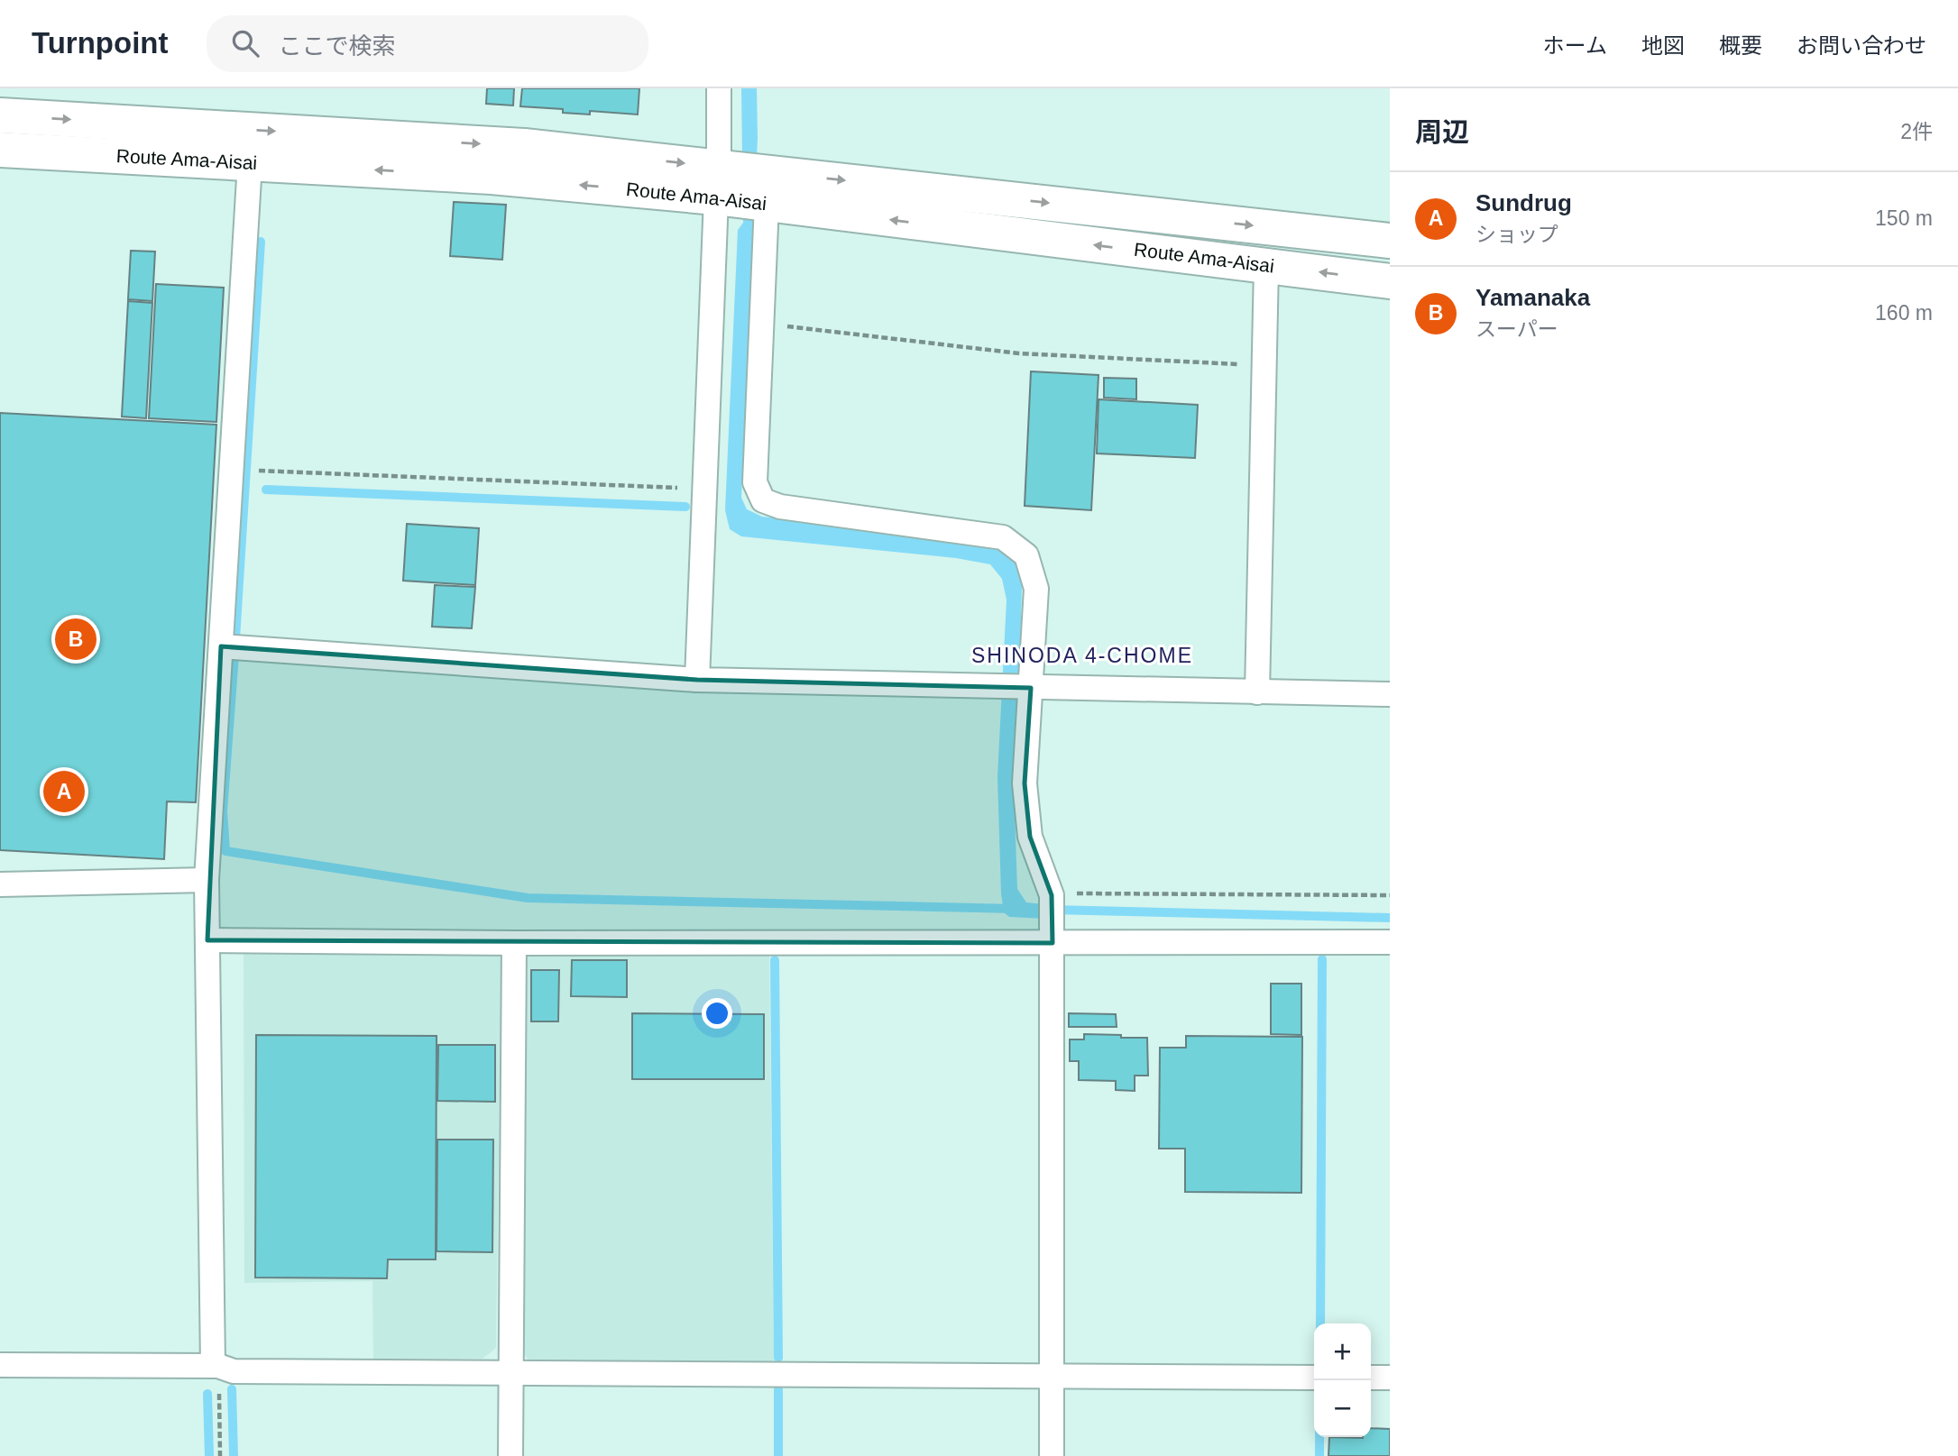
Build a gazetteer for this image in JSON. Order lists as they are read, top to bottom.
{
  "streets": {
    "main road": ["Route Ama-Aisai"]
  },
  "districts": ["SHINODA 4-CHOME"],
  "page": {
    "header": "Turnpoint",
    "search": "ここで検索",
    "nav": [
      "ホーム",
      "地図",
      "概要",
      "お問い合わせ"
    ],
    "heading": ["周辺", "2件"],
    "list": [
      {
        "mark": "A",
        "name": "Sundrug",
        "note": "ショップ",
        "value": "150 m"
      },
      {
        "mark": "B",
        "name": "Yamanaka",
        "note": "スーパー",
        "value": "160 m"
      }
    ],
    "pins": ["B", "A"],
    "map_buttons": ["+", "−"]
  }
}
